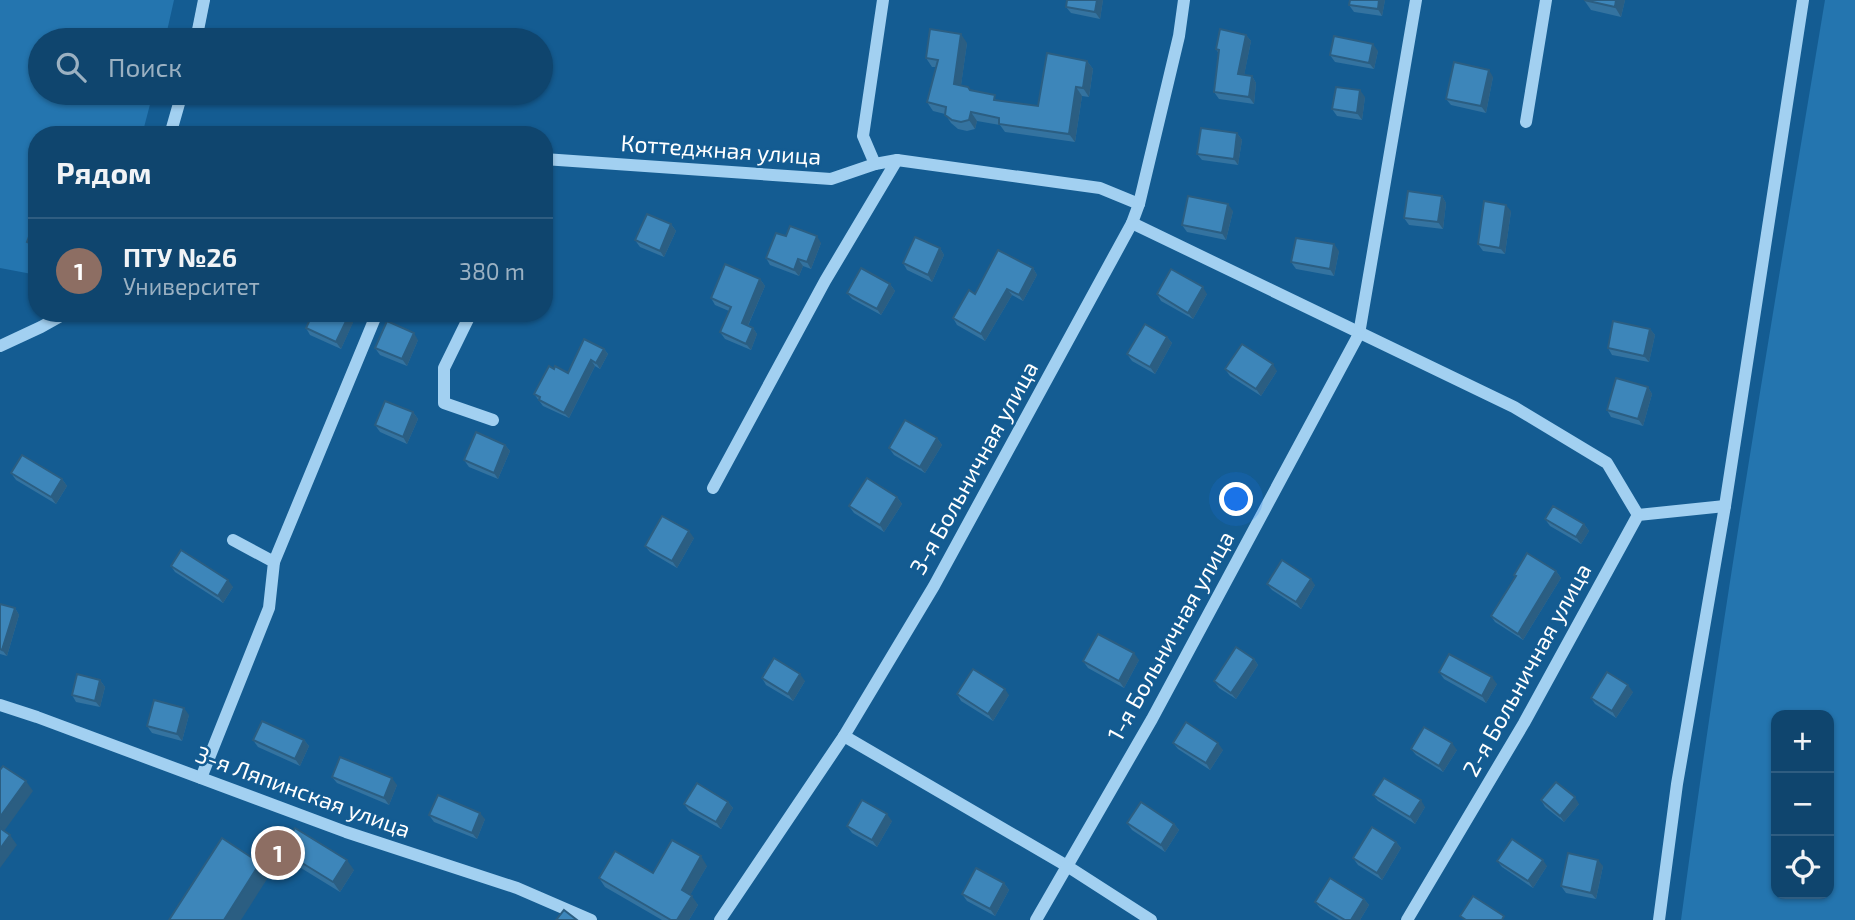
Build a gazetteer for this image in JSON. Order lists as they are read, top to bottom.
{
  "streets": {
    "street": [
      "Коттеджная улица",
      "3-я Больничная улица",
      "1-я Больничная улица",
      "2-я Больничная улица",
      "3-я Ляпинская улица"
    ]
  },
  "crossings": [
    ["Коттеджная улица", "3-я Больничная улица"]
  ],
  "page": {
    "search": "Поиск",
    "heading": "Рядом",
    "list": [
      {
        "mark": "1",
        "name": "ПТУ №26",
        "note": "Университет",
        "value": "380 m"
      }
    ],
    "map_buttons": ["+", "−"],
    "pins": "1"
  }
}
